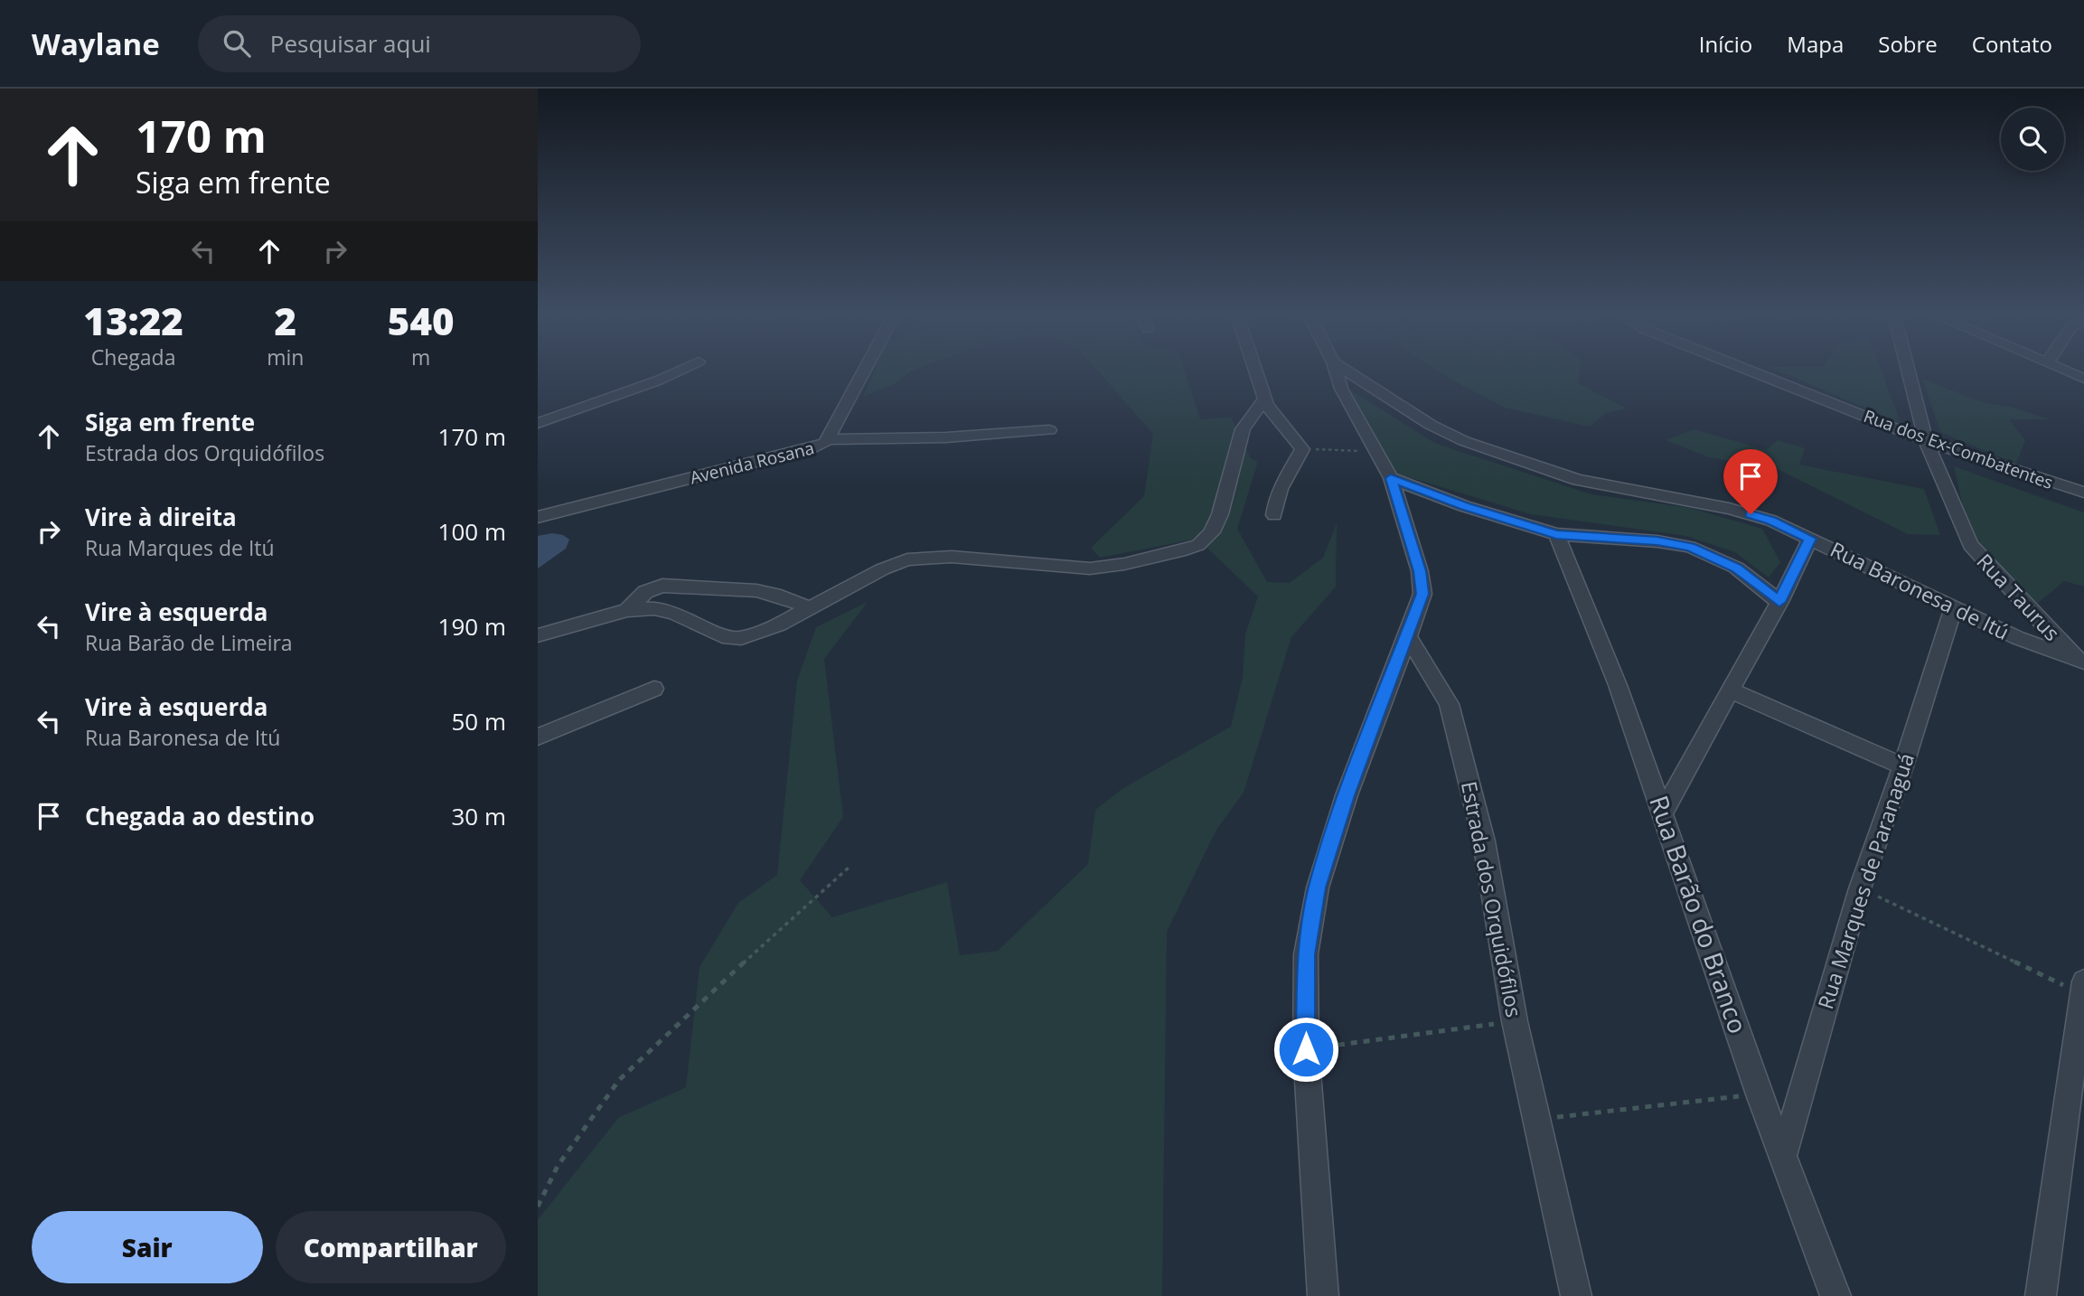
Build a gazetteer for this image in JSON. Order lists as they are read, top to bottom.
{
  "streets": {
    "street": [
      "Rua dos Ex-Combatentes",
      "Avenida Rosana",
      "Rua Baronesa de Itú",
      "Rua Taurus",
      "Rua Marques de Paranaguá",
      "Estrada dos Orquidófilos",
      "Rua Barão do Branco"
    ]
  },
  "crossings": [
    ["Rua dos Ex-Combatentes", "Rua Taurus"],
    ["Rua Baronesa de Itú", "Rua Taurus"],
    ["Rua Baronesa de Itú", "Rua Marques de Paranaguá"],
    ["Rua Marques de Paranaguá", "Rua Barão do Branco"]
  ],
  "page": {
    "header": "Waylane",
    "search": "Pesquisar aqui",
    "nav": [
      "Início",
      "Mapa",
      "Sobre",
      "Contato"
    ],
    "turn": ["170 m", "Siga em frente"],
    "eta": [
      "13:22",
      "Chegada",
      "2",
      "min",
      "540",
      "m"
    ],
    "list": [
      {
        "name": "Siga em frente",
        "note": "Estrada dos Orquidófilos",
        "value": "170 m"
      },
      {
        "name": "Vire à direita",
        "note": "Rua Marques de Itú",
        "value": "100 m"
      },
      {
        "name": "Vire à esquerda",
        "note": "Rua Barão de Limeira",
        "value": "190 m"
      },
      {
        "name": "Vire à esquerda",
        "note": "Rua Baronesa de Itú",
        "value": "50 m"
      },
      {
        "name": "Chegada ao destino",
        "value": "30 m"
      }
    ],
    "buttons": ["Sair", "Compartilhar"]
  }
}
